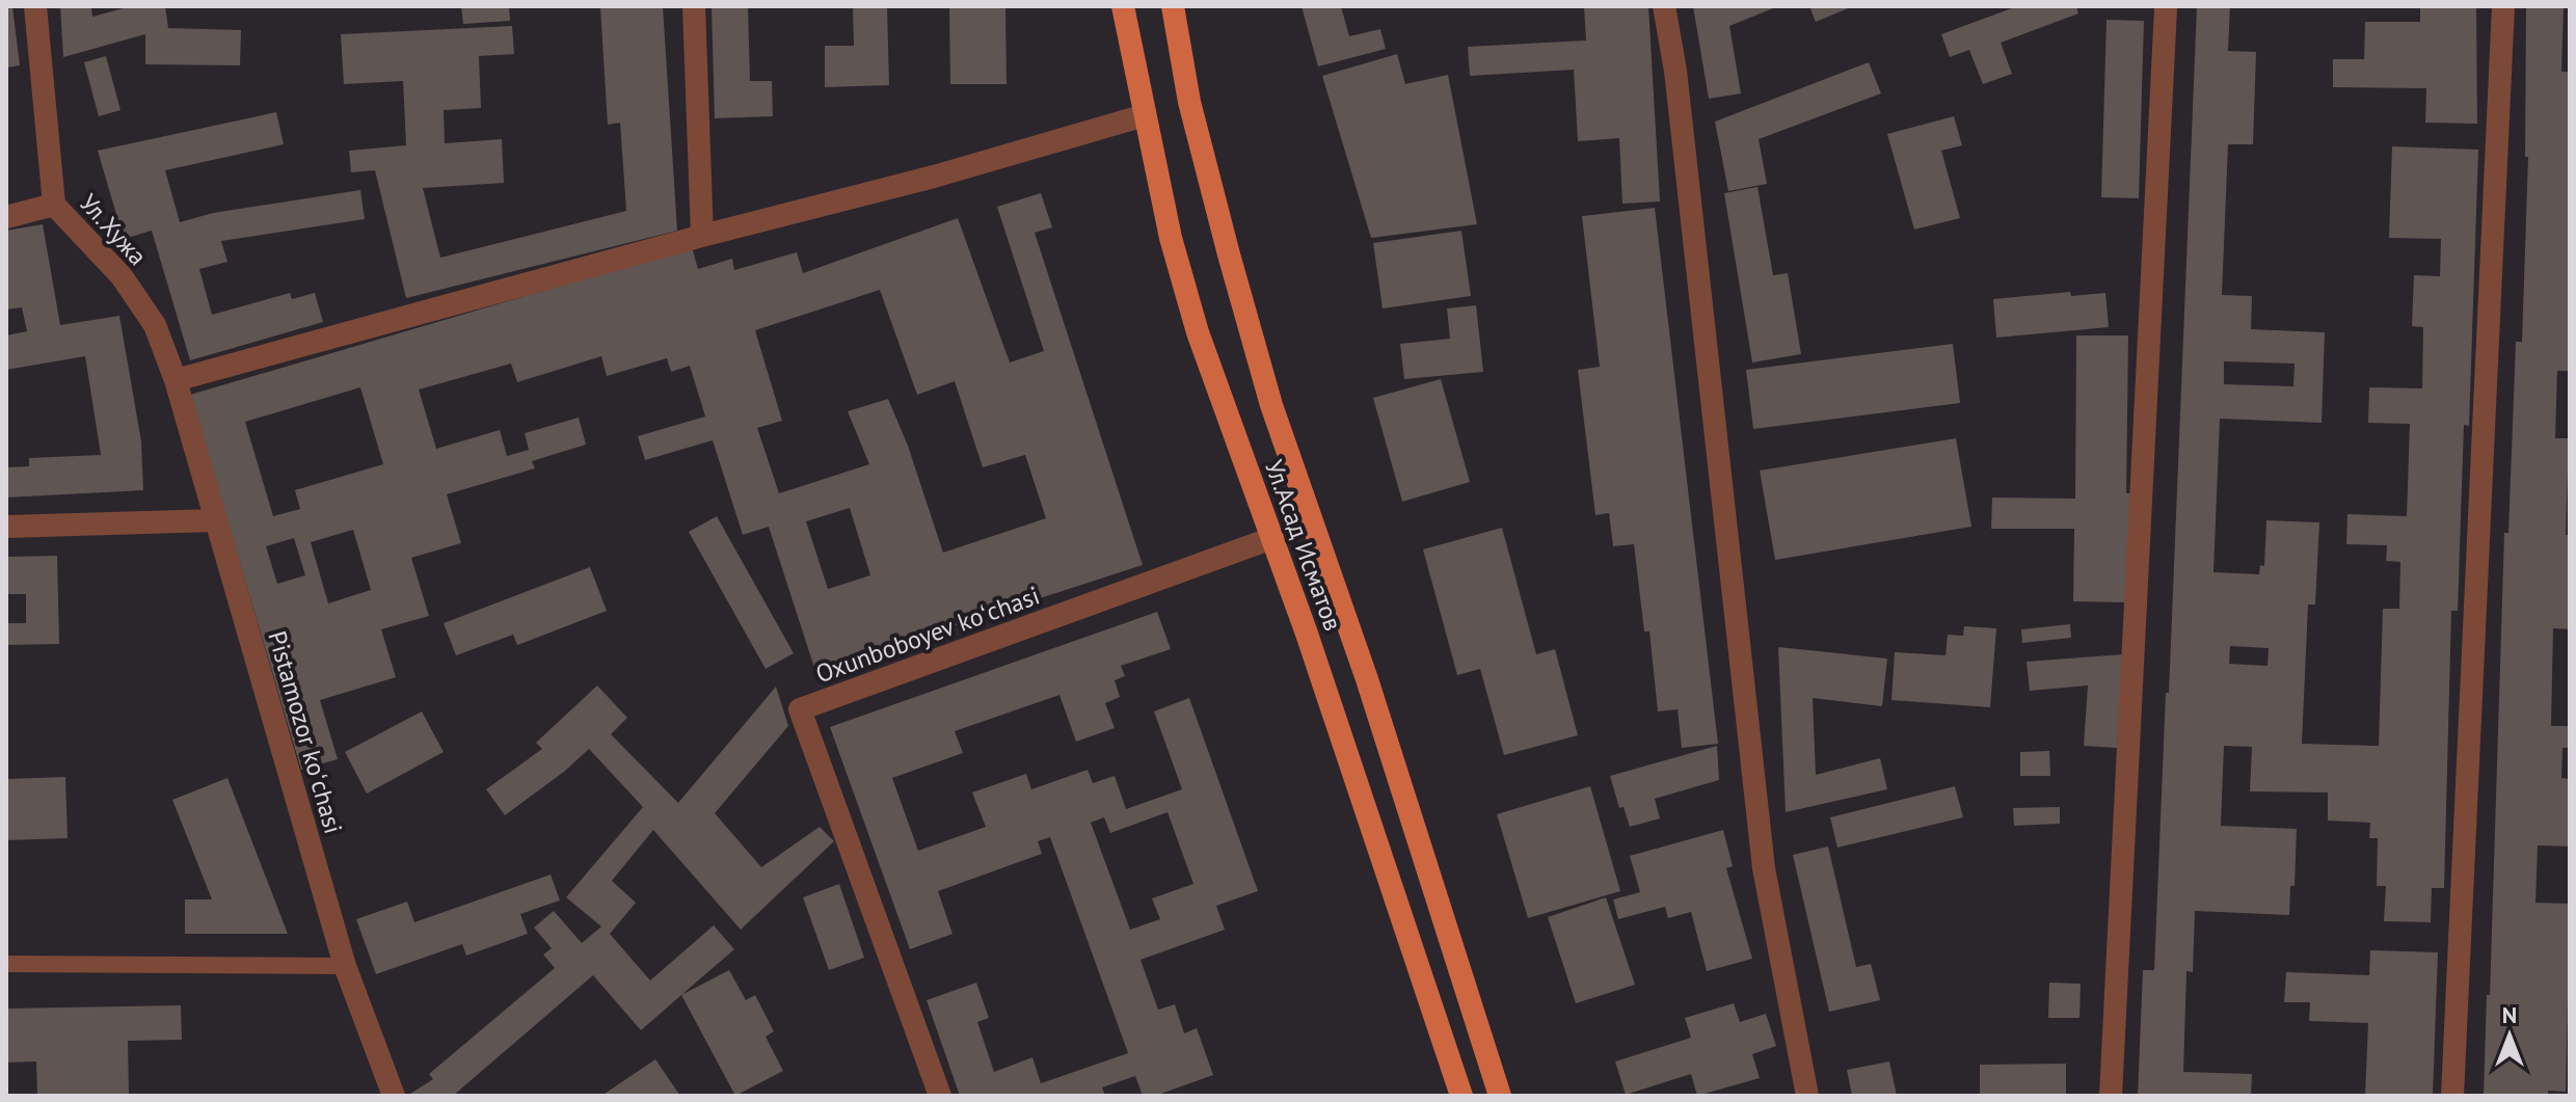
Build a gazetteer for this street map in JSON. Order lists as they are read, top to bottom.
{
  "streets": {
    "main road": ["Ул.Асад Исматов"],
    "street": ["Ул.Хужа", "Oxunboboyev koʻchasi", "Pistamozor koʻchasi"]
  },
  "crossings": [
    ["Ул.Хужа", "Pistamozor koʻchasi"],
    ["Ул.Асад Исматов", "Oxunboboyev koʻchasi"]
  ],
  "north": "top"
}
